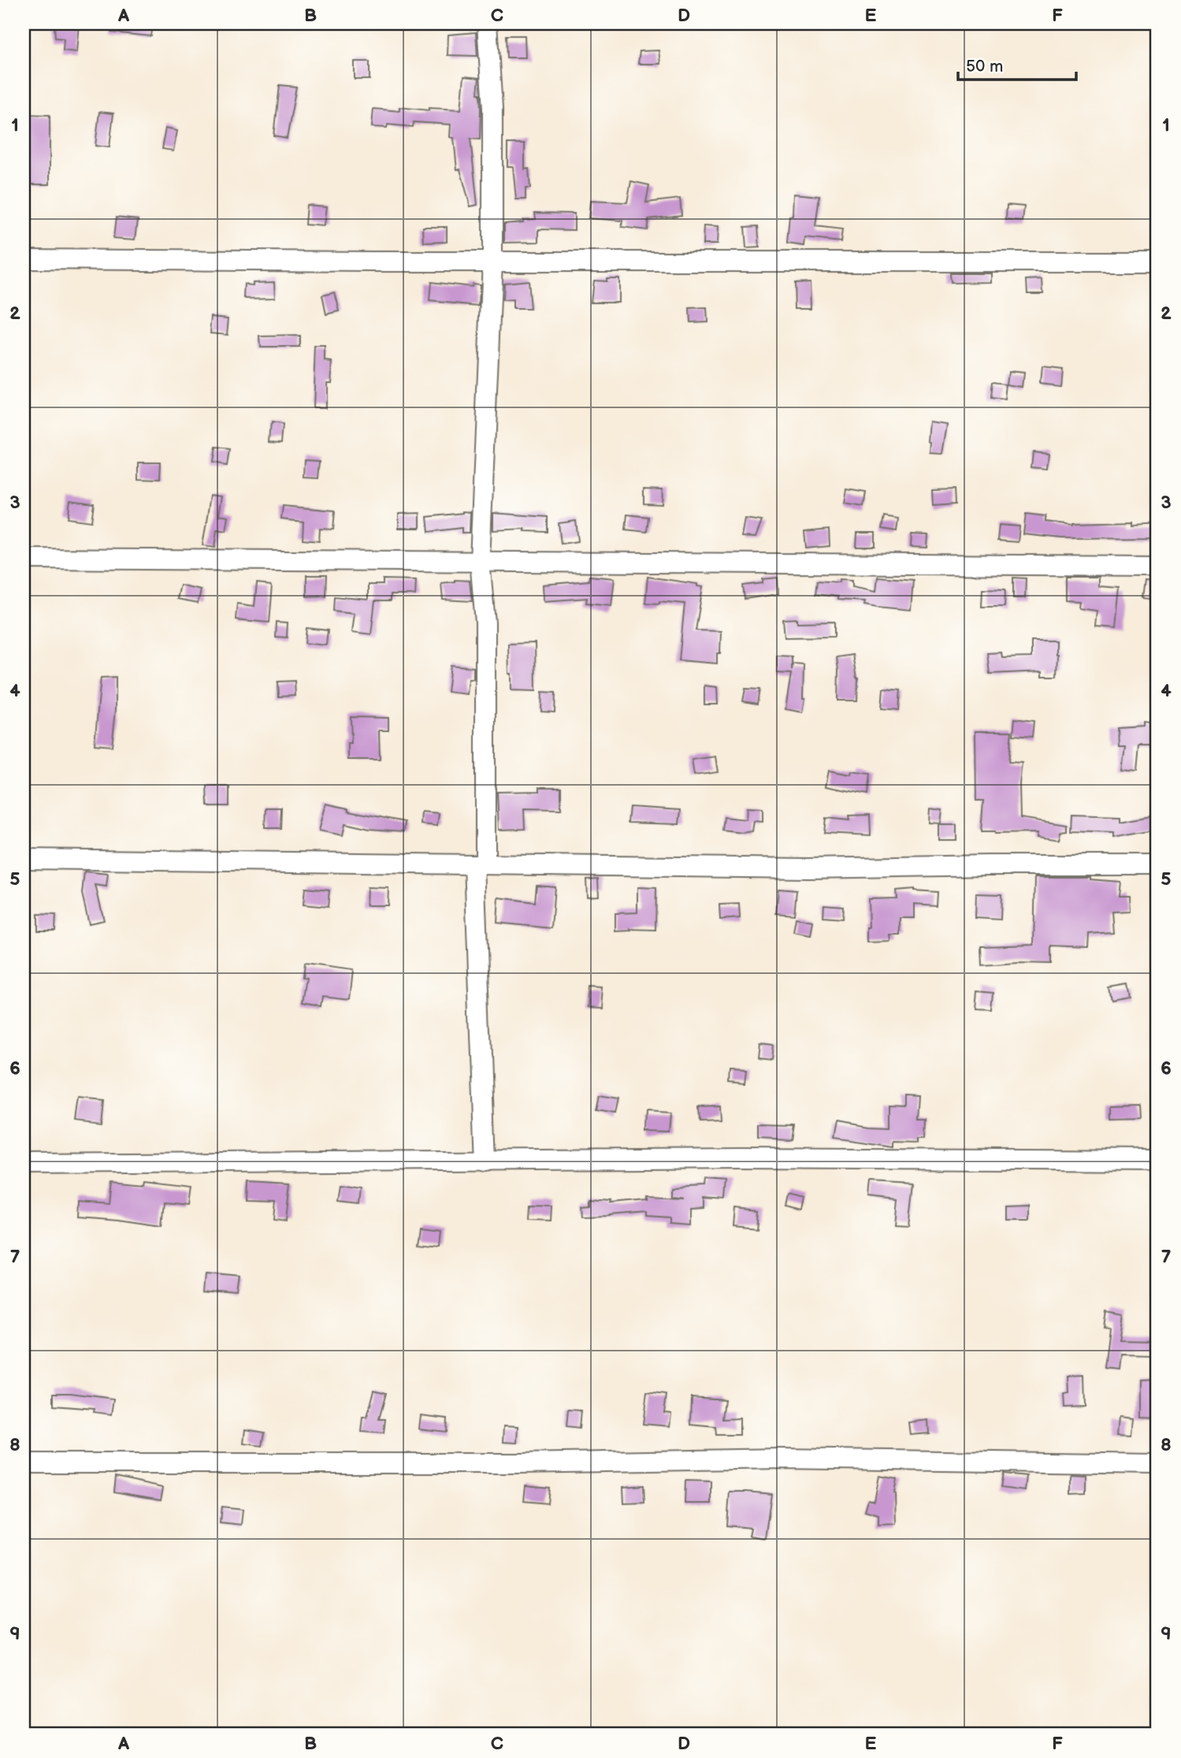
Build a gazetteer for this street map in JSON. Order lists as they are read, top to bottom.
{
  "scale_bar": "50 m",
  "grid": {
    "columns": [
      "A",
      "B",
      "C",
      "D",
      "E",
      "F"
    ],
    "rows": [
      "1",
      "2",
      "3",
      "4",
      "5",
      "6",
      "7",
      "8",
      "9"
    ]
  }
}
